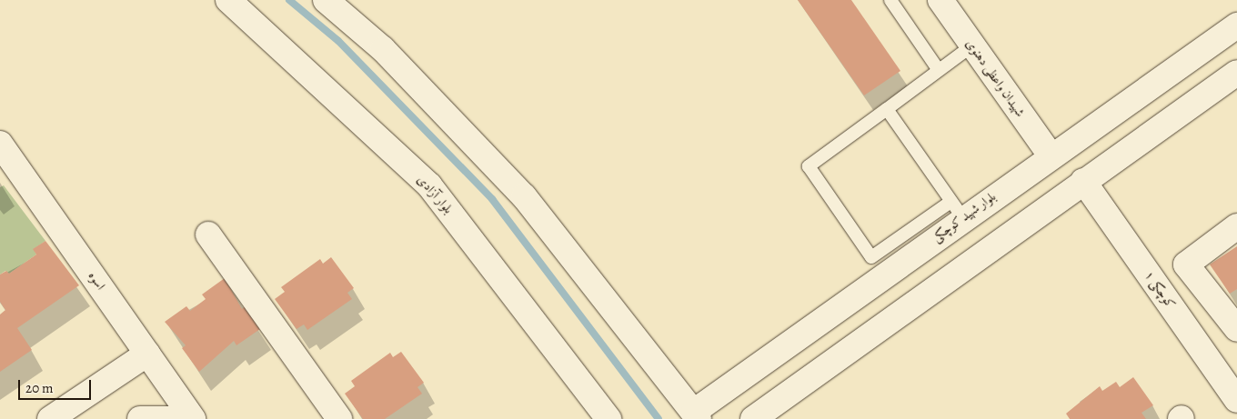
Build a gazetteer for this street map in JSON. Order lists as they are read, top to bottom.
{
  "streets": {
    "street": [
      "شهیدان واعظی دهنوی",
      "بلوار آزادی",
      "بلوار شهید کوچکی",
      "اسوه",
      "کوچکی ۱"
    ]
  },
  "crossings": [
    ["شهیدان واعظی دهنوی", "بلوار شهید کوچکی"]
  ],
  "scale_bar": "20 m"
}
